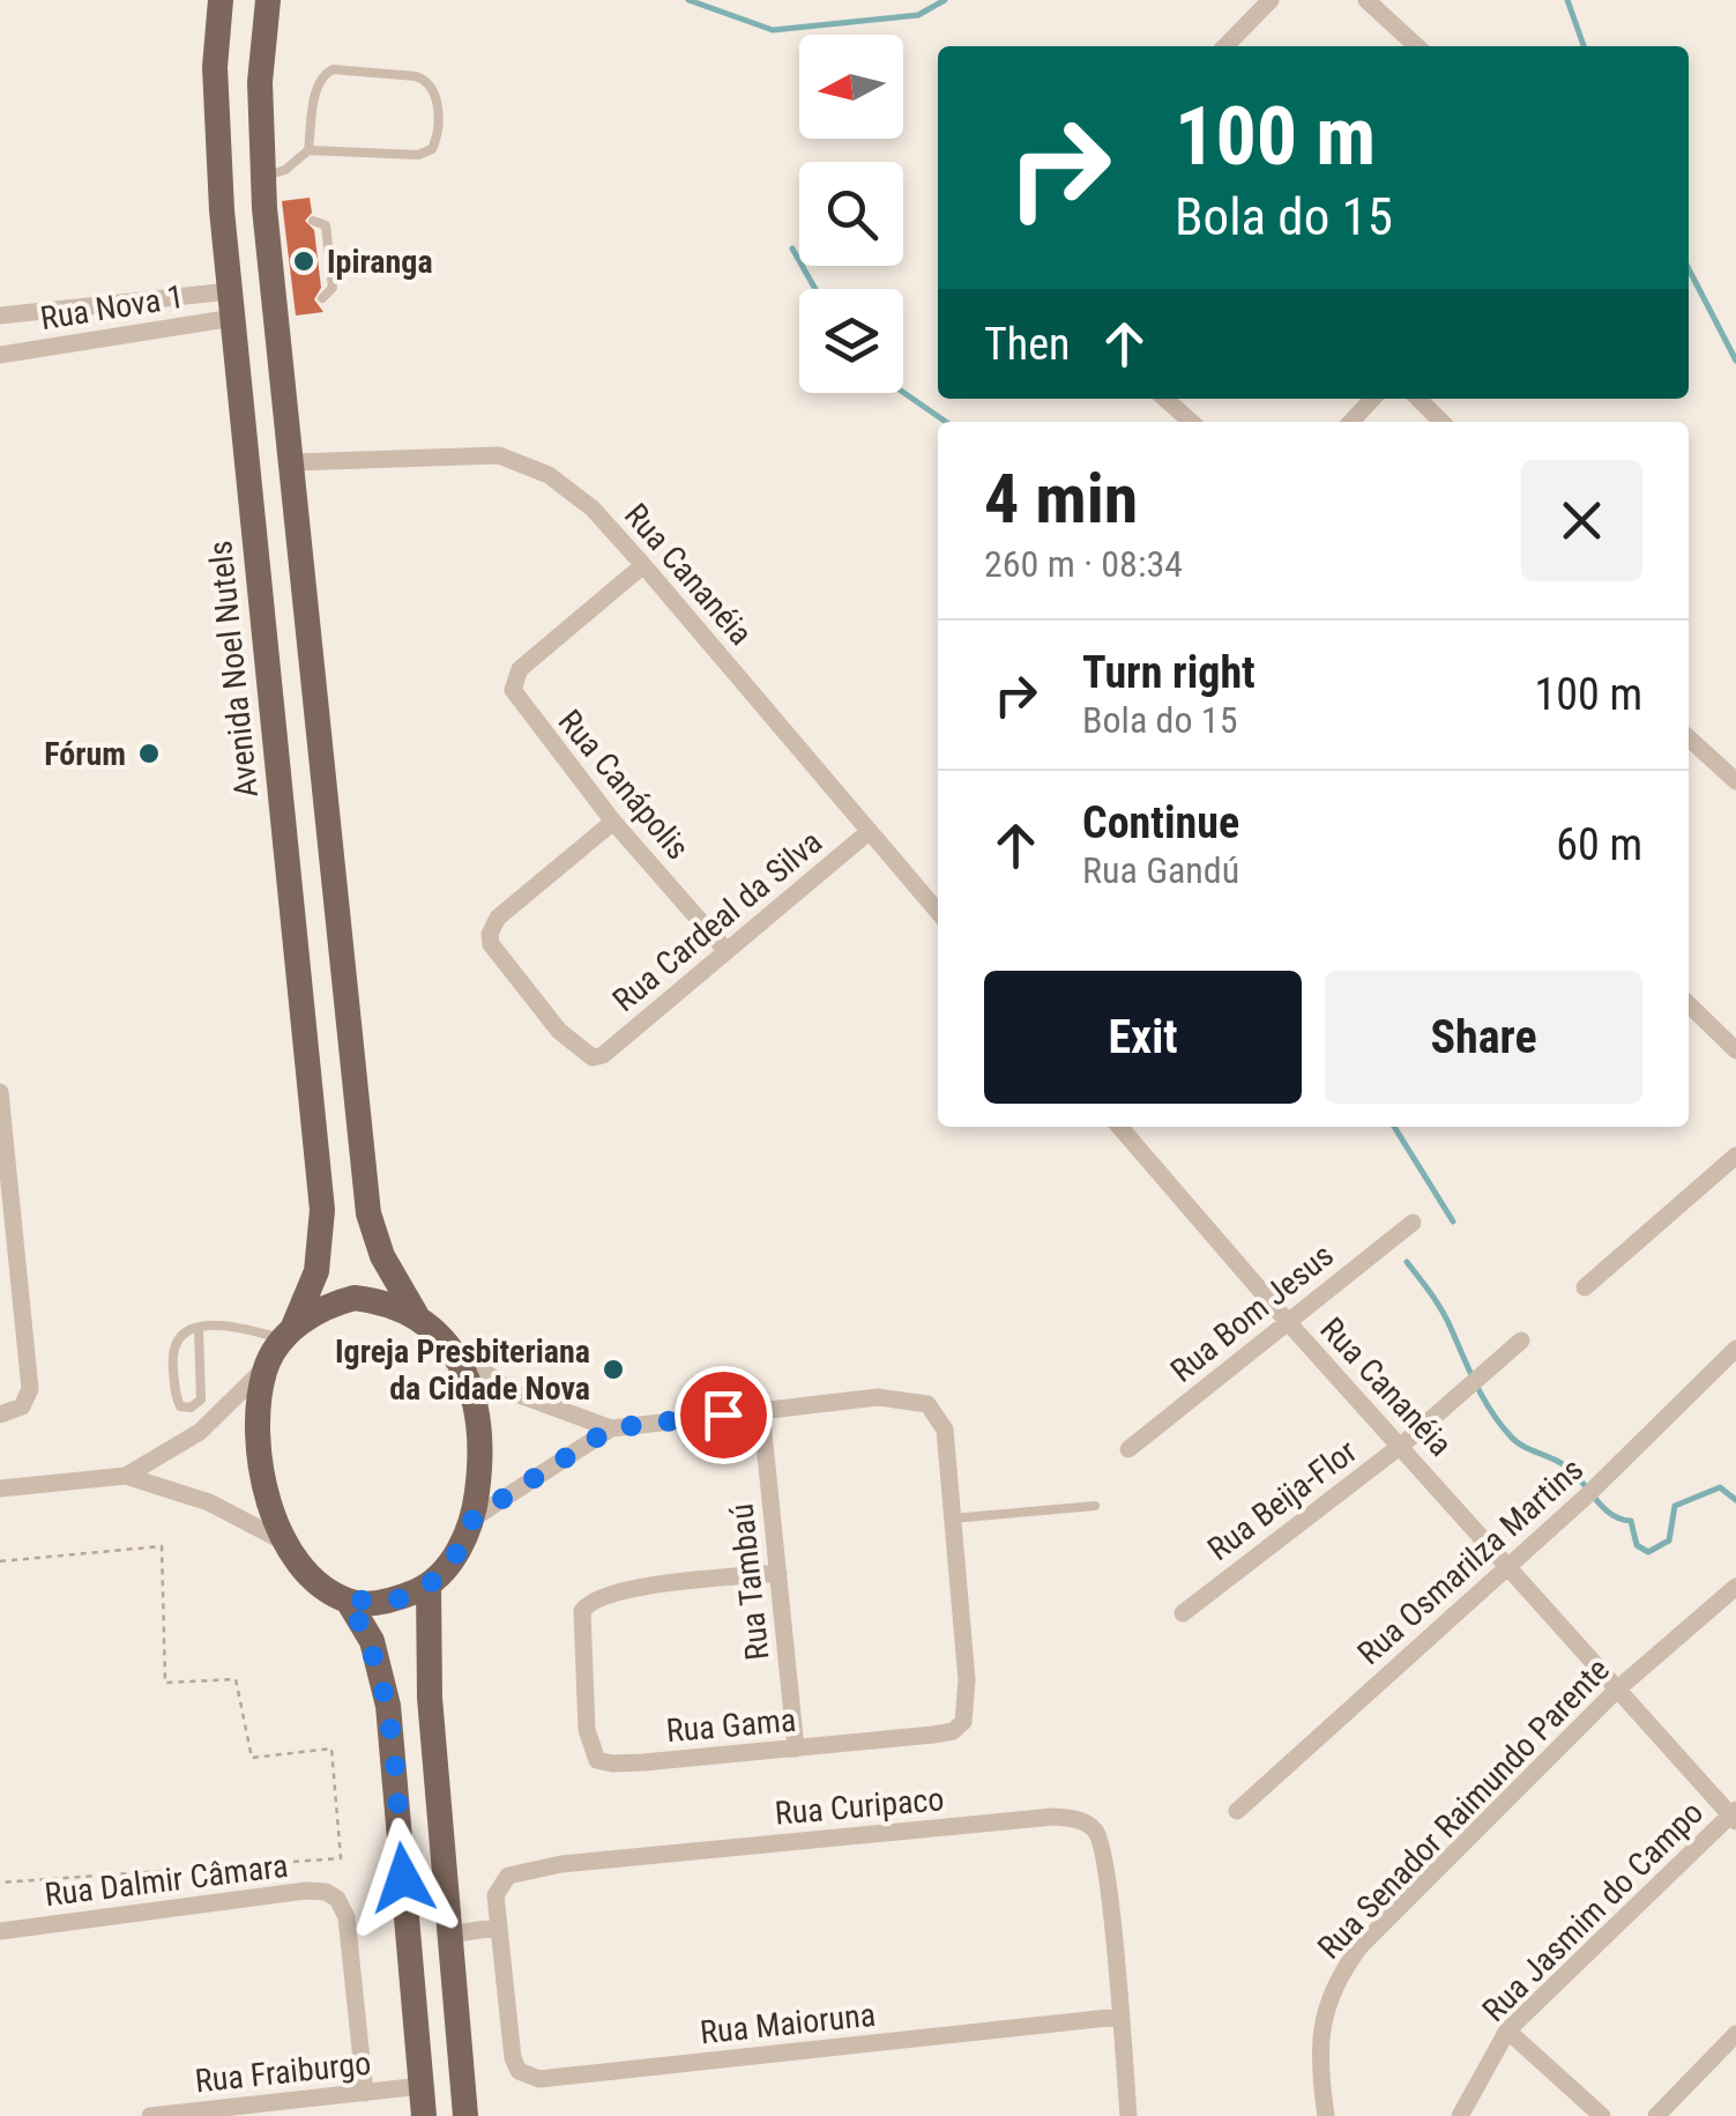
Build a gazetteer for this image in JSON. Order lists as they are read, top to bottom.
{
  "streets": {
    "main road": ["Avenida Noel Nutels"],
    "street": [
      "Rua Nova 1",
      "Rua Cananéia",
      "Rua Canápolis",
      "Rua Cardeal da Silva",
      "Rua Bom Jesus",
      "Rua Beija-Flor",
      "Rua Osmarilza Martins",
      "Rua Tambaú",
      "Rua Gama",
      "Rua Curipaco",
      "Rua Senador Raimundo Parente",
      "Rua Dalmir Câmara",
      "Rua Jasmim do Campo",
      "Rua Maioruna",
      "Rua Fraiburgo"
    ]
  },
  "crossings": [
    ["Rua Nova 1", "Avenida Noel Nutels"],
    ["Rua Cananéia", "Rua Canápolis"],
    ["Rua Cananéia", "Rua Cardeal da Silva"],
    ["Rua Cananéia", "Rua Bom Jesus"],
    ["Rua Cananéia", "Rua Beija-Flor"],
    ["Rua Cananéia", "Rua Osmarilza Martins"],
    ["Rua Cananéia", "Rua Senador Raimundo Parente"],
    ["Rua Cananéia", "Rua Jasmim do Campo"],
    ["Rua Canápolis", "Rua Cardeal da Silva"],
    ["Rua Tambaú", "Rua Gama"],
    ["Rua Curipaco", "Rua Maioruna"],
    ["Rua Dalmir Câmara", "Rua Fraiburgo"]
  ],
  "places": ["Ipiranga", "Fórum", "Igreja Presbiteriana da Cidade Nova"],
  "north": "left",
  "page": {
    "turn": ["100 m", "Bola do 15"],
    "then": "Then",
    "heading": ["4 min", "260 m · 08:34"],
    "list": [
      {
        "name": "Turn right",
        "note": "Bola do 15",
        "value": "100 m"
      },
      {
        "name": "Continue",
        "note": "Rua Gandú",
        "value": "60 m"
      }
    ],
    "buttons": ["Exit", "Share"]
  }
}
